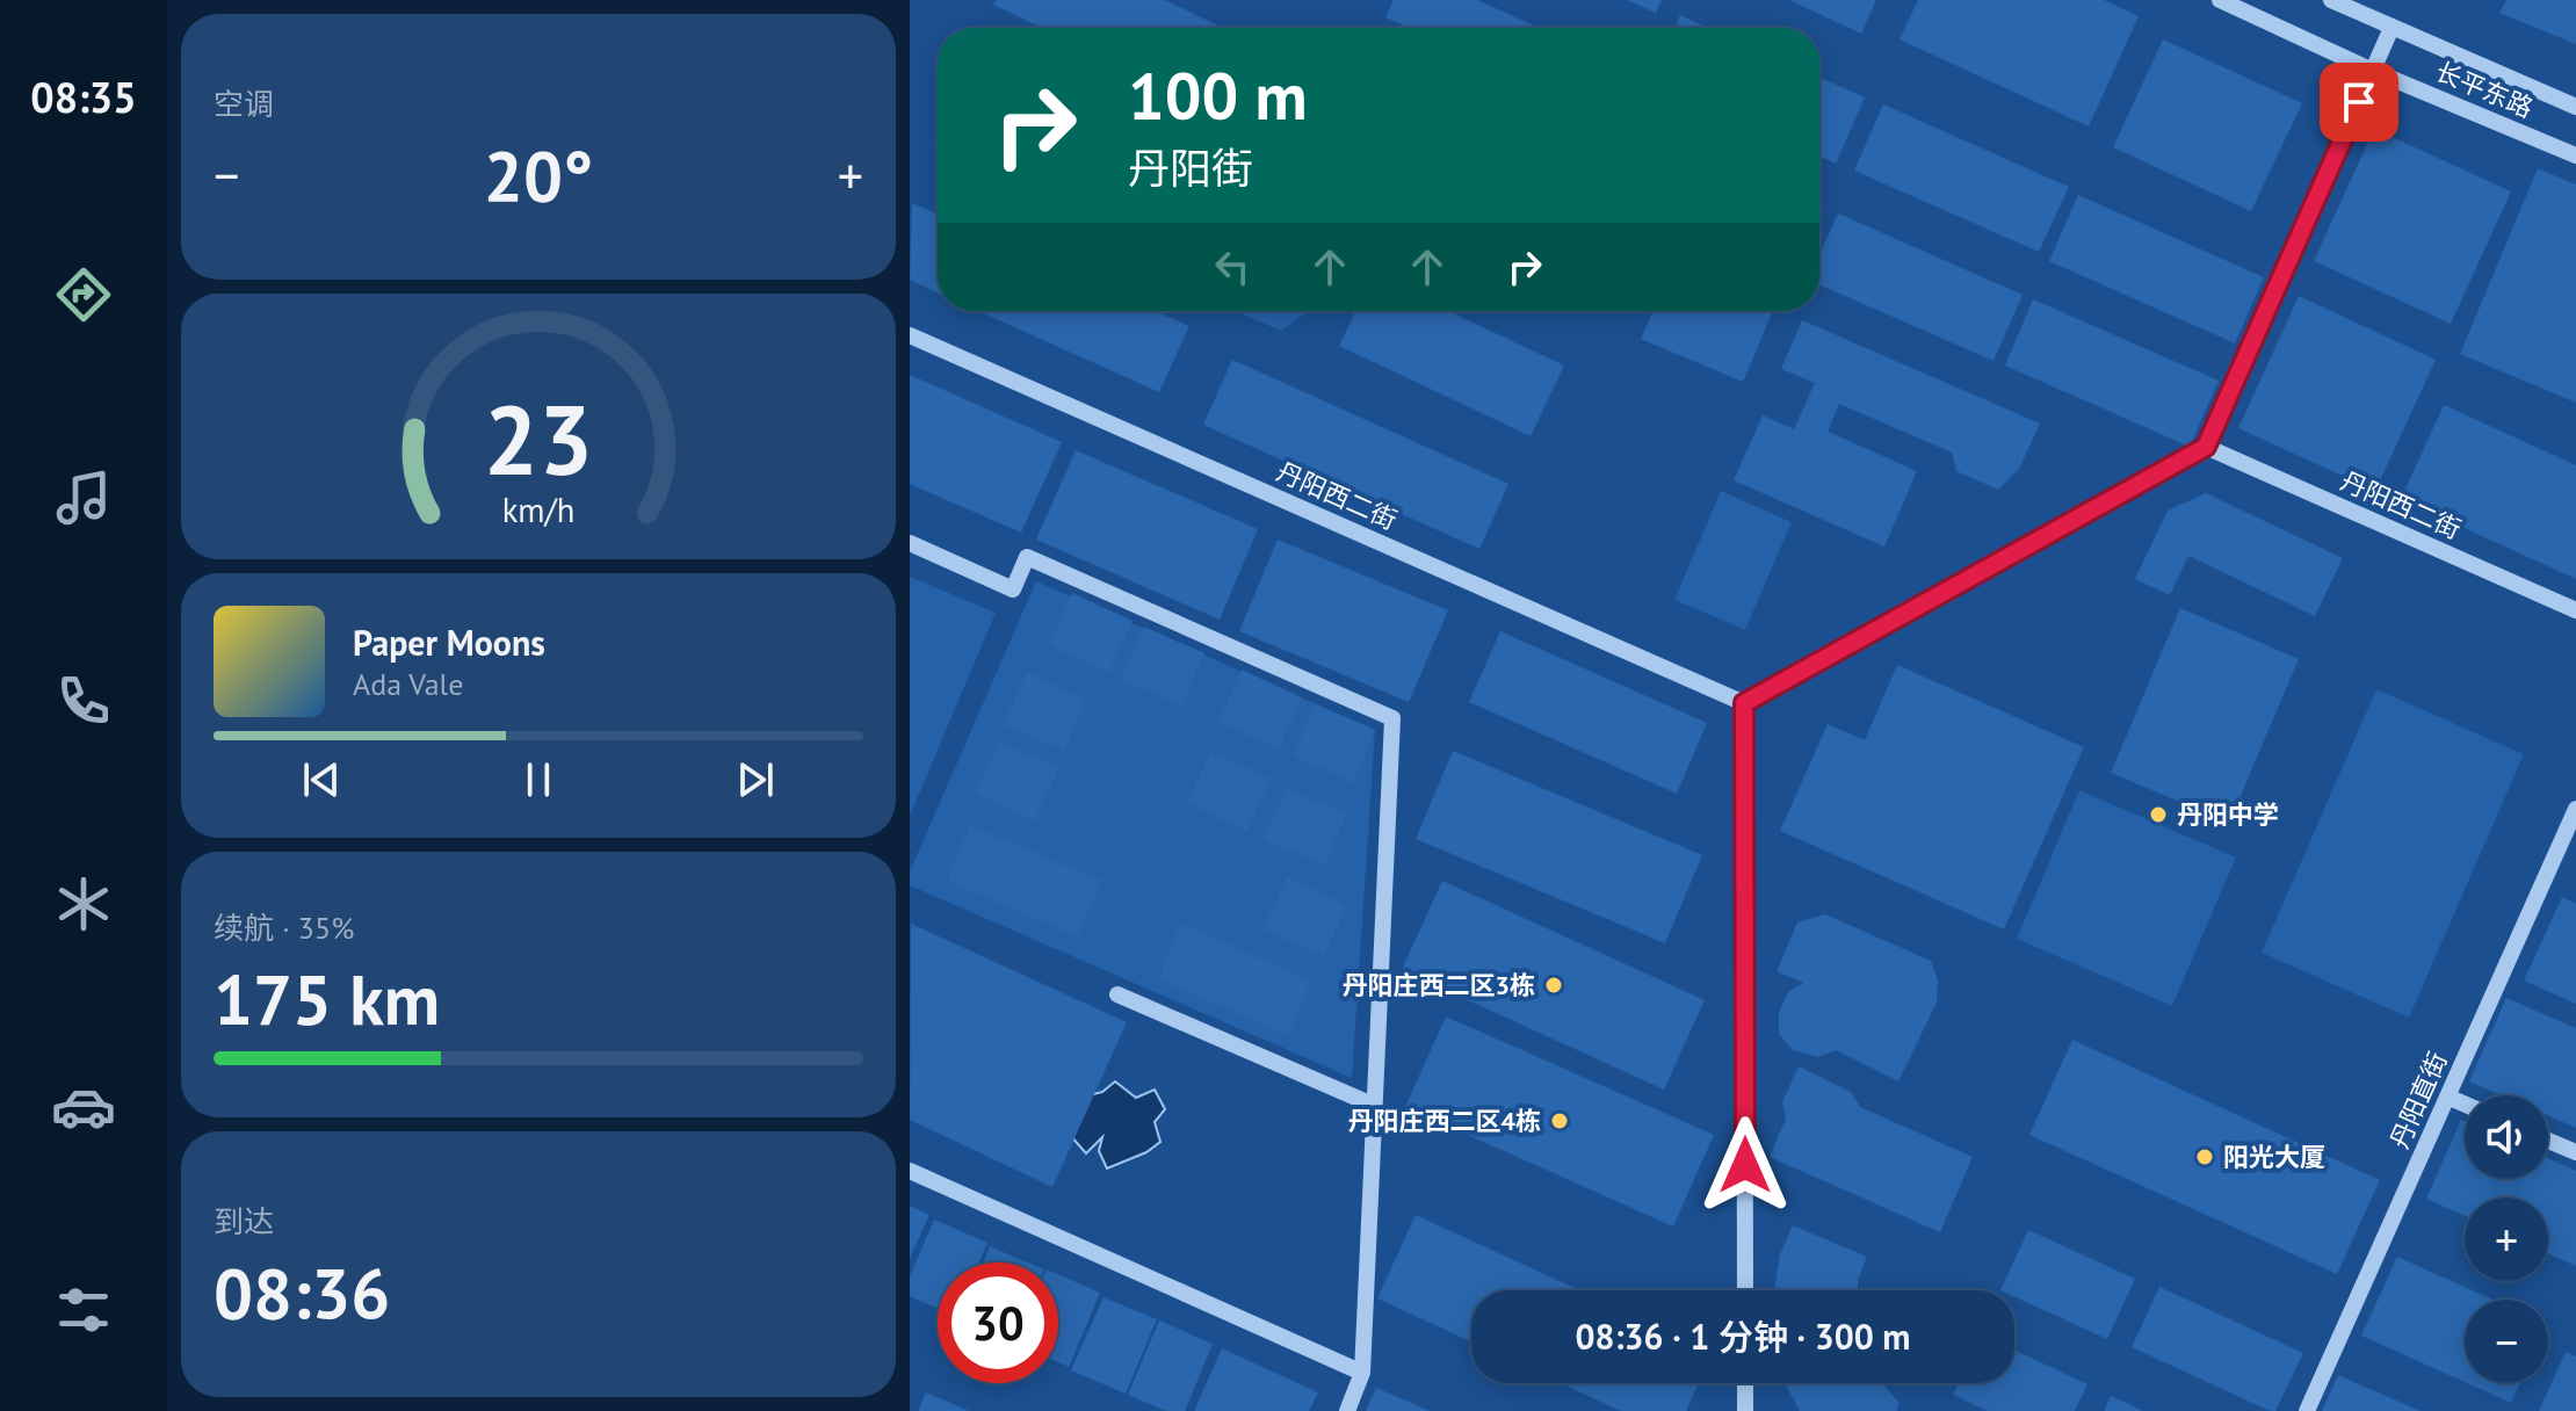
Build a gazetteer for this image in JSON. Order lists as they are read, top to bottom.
{
  "streets": {
    "street": ["长平东路", "丹阳西二街", "丹阳直街"]
  },
  "places": [
    "丹阳中学",
    "丹阳庄西二区3栋",
    "丹阳庄西二区4栋",
    "阳光大厦"
  ],
  "page": {
    "tabs": "08:35",
    "tile": [
      "空调",
      ["续航 · 35%", "175 km"],
      ["到达", "08:36"]
    ],
    "turn": ["100 m", "丹阳街"],
    "heat": ["−", "20°", "+"],
    "song": ["Paper Moons", "Ada Vale"],
    "map_buttons": ["+", "−"],
    "limit": "30",
    "trip": "08:36 · 1 分钟 · 300 m",
    "gauge": ["23", "km/h"]
  }
}
